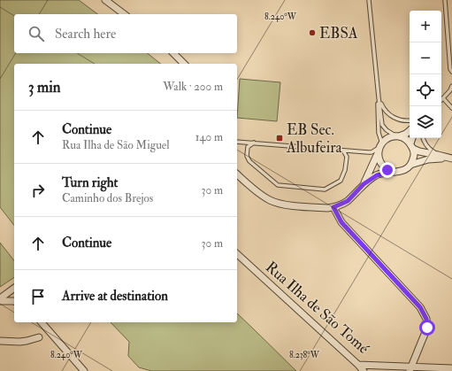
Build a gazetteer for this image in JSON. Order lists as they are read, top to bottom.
{
  "streets": {
    "street": ["Rua Ilha de São Tomé"]
  },
  "places": {
    "other": ["EBSA"],
    "transit": ["EB Sec. Albufeira"]
  },
  "page": {
    "map_buttons": ["+", "−"],
    "search": "Search here",
    "heading": ["3 min", "Walk · 200 m"],
    "list": [
      ["Continue", "Rua Ilha de São Miguel", "140 m"],
      ["Turn right", "Caminho dos Brejos", "30 m"],
      ["Continue", "30 m"],
      "Arrive at destination"
    ]
  },
  "coordinates": ["8.240°W", "8.238°W"]
}
